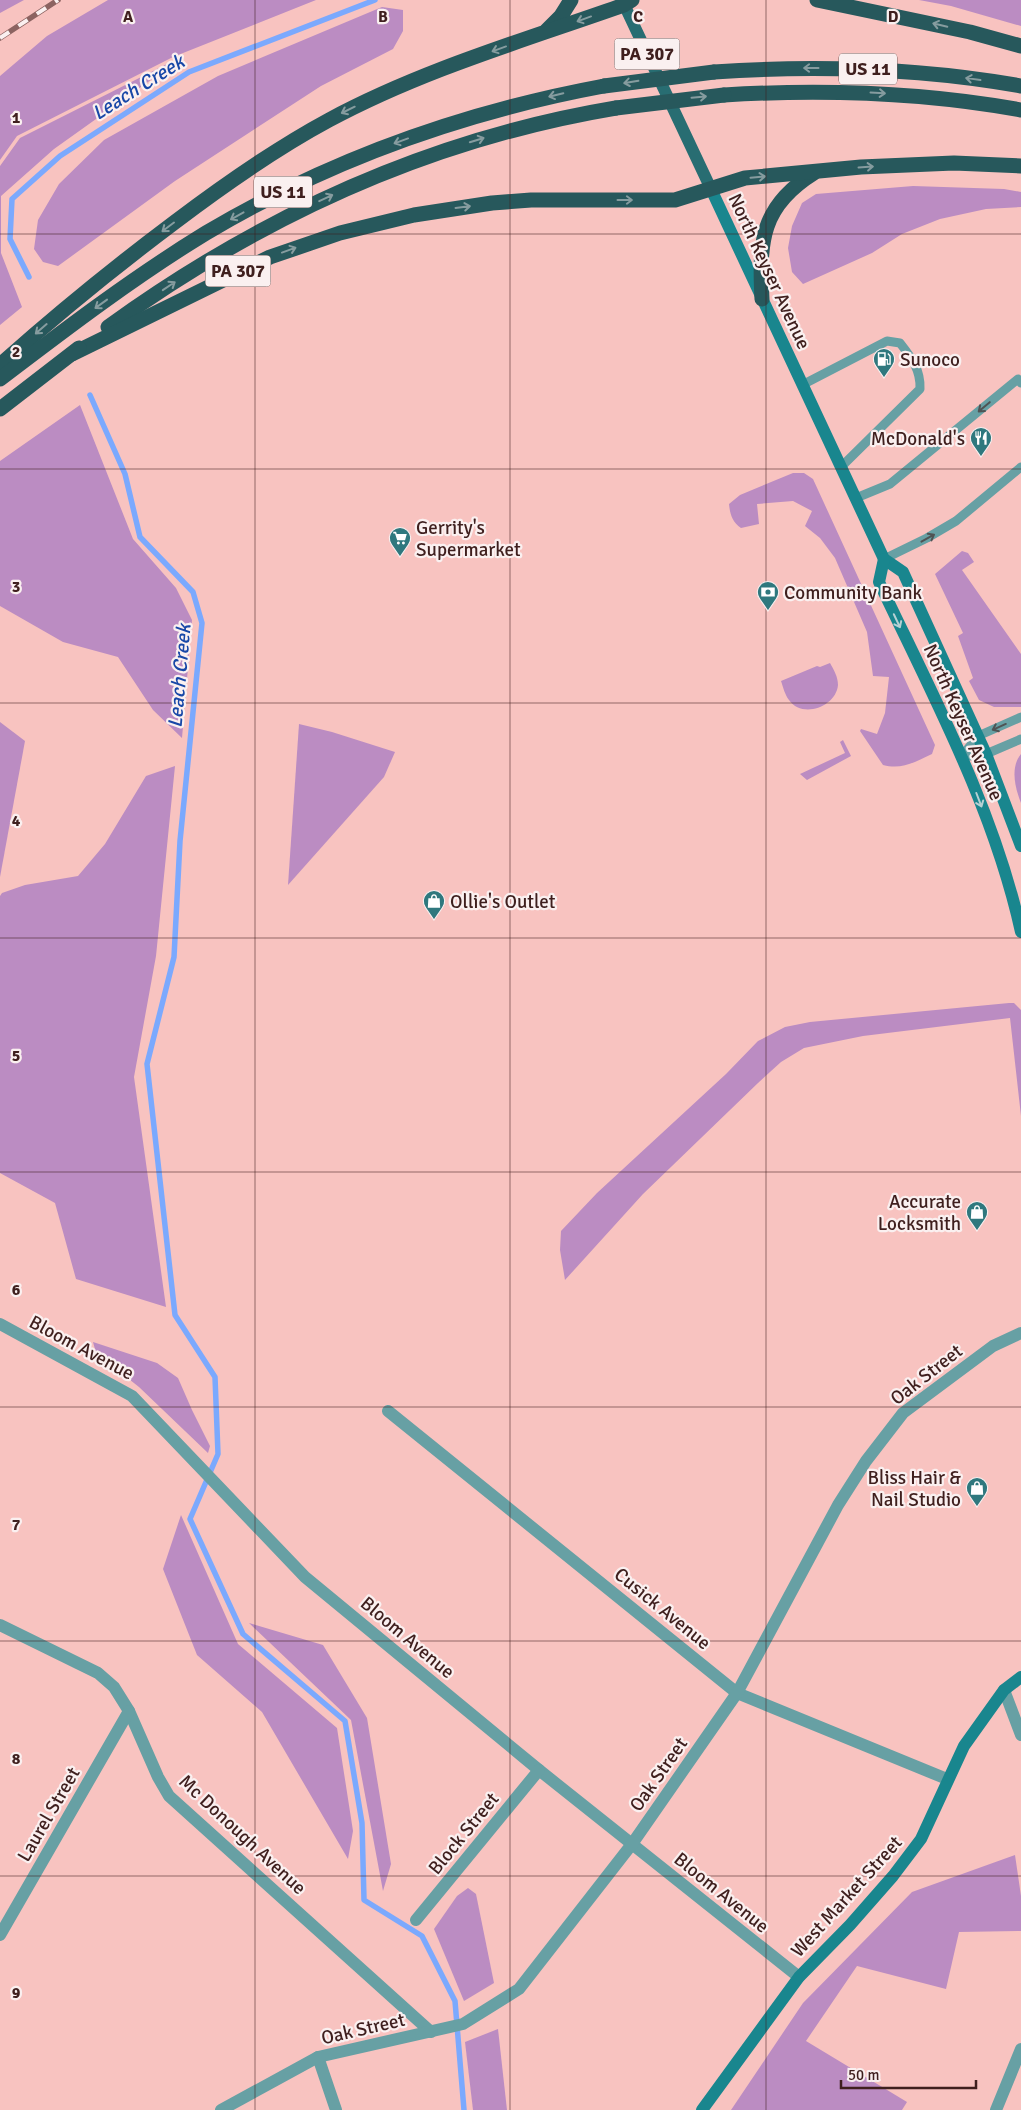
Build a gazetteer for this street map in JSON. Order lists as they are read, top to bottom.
{
  "streets": {
    "highway": ["PA 307", "US 11"],
    "main road": ["North Keyser Avenue", "West Market Street"],
    "street": [
      "Bloom Avenue",
      "Oak Street",
      "Cusick Avenue",
      "Laurel Street",
      "Block Street",
      "Mc Donough Avenue"
    ]
  },
  "crossings": [
    ["PA 307", "US 11"],
    ["PA 307", "North Keyser Avenue"],
    ["Bloom Avenue", "Oak Street"],
    ["Bloom Avenue", "Block Street"],
    ["Bloom Avenue", "West Market Street"],
    ["Oak Street", "Cusick Avenue"],
    ["Oak Street", "Mc Donough Avenue"],
    ["Cusick Avenue", "West Market Street"],
    ["Laurel Street", "Mc Donough Avenue"]
  ],
  "water": ["Leach Creek"],
  "places": {
    "fuel station": ["Sunoco"],
    "restaurant": ["McDonald's"],
    "supermarket": ["Gerrity's Supermarket"],
    "bank": ["Community Bank"],
    "shop": ["Ollie's Outlet", "Accurate Locksmith", "Bliss Hair & Nail Studio"]
  },
  "scale_bar": "50 m",
  "grid": {
    "columns": [
      "A",
      "B",
      "C",
      "D"
    ],
    "rows": [
      "1",
      "2",
      "3",
      "4",
      "5",
      "6",
      "7",
      "8",
      "9"
    ]
  }
}
